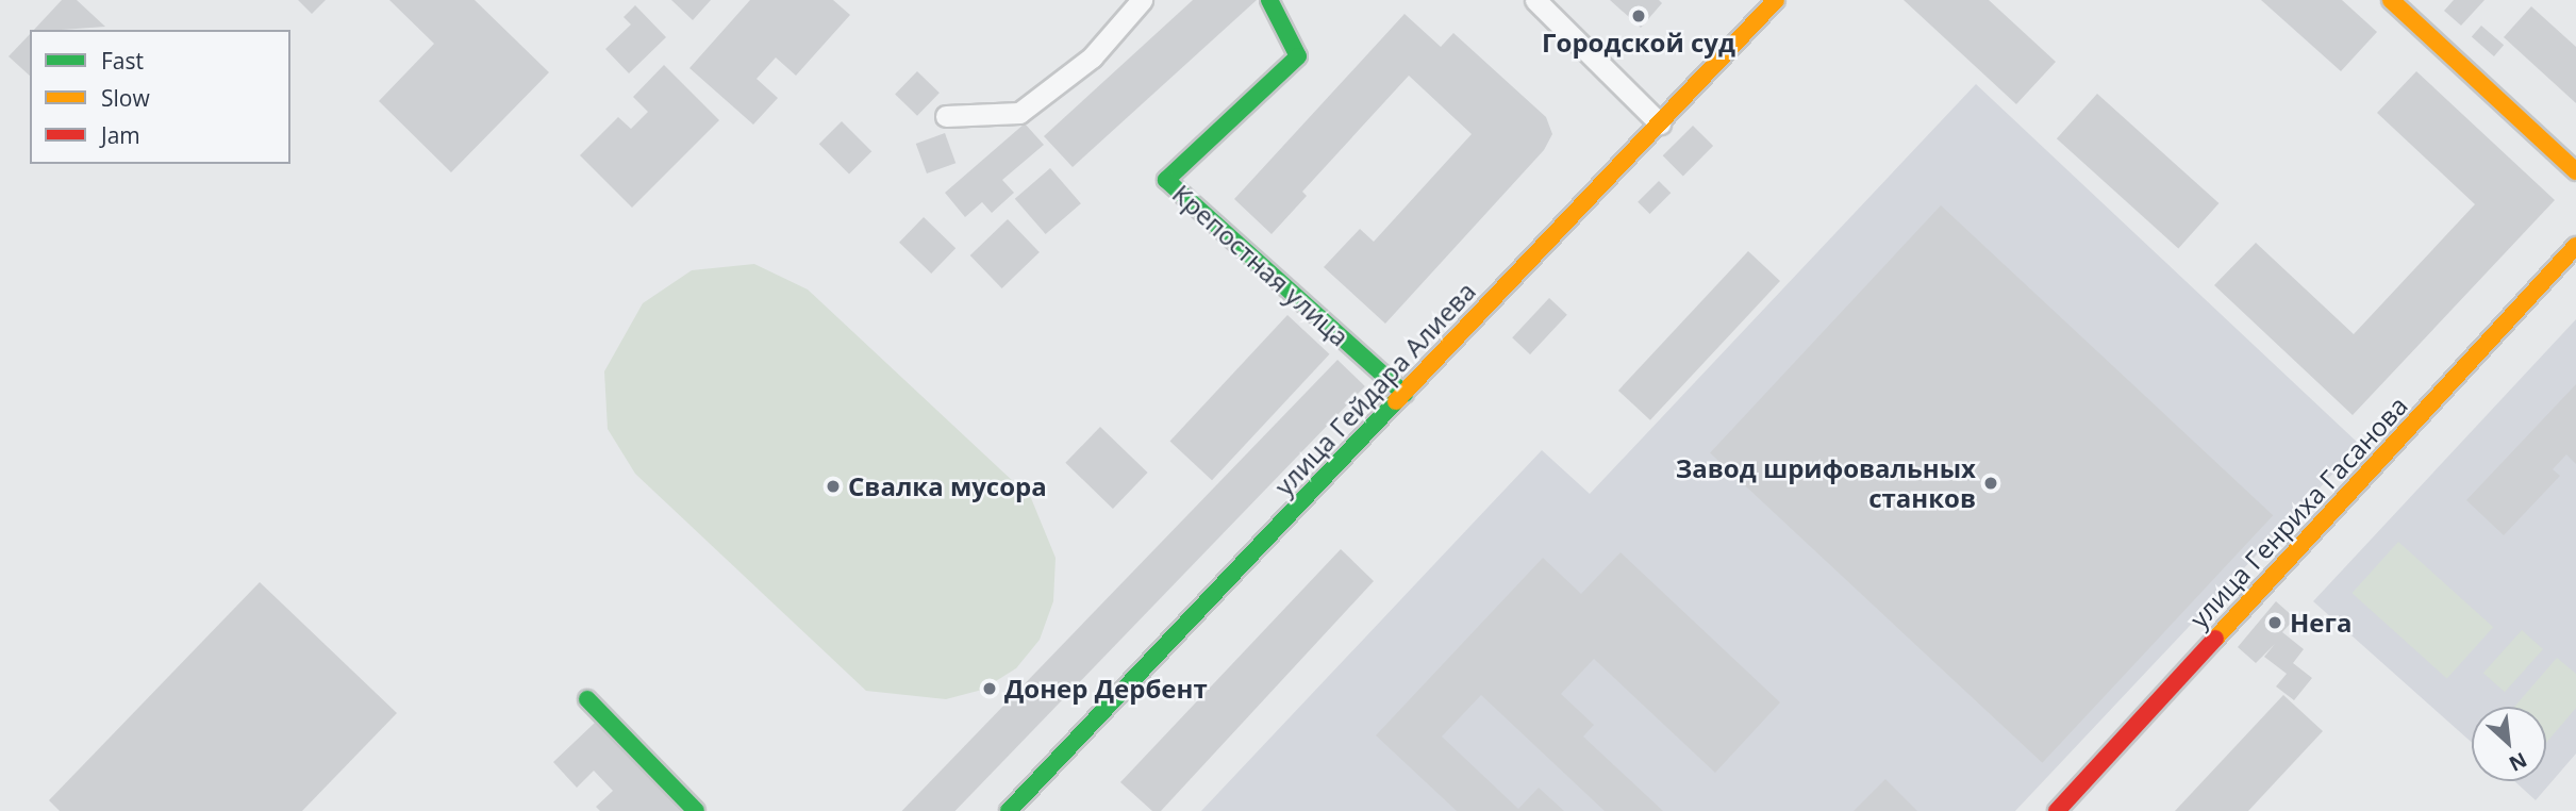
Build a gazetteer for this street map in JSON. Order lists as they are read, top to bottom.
{
  "streets": {
    "street": ["Крепостная улица", "улица Гейдара Алиева", "улица Генриха Гасанова"]
  },
  "crossings": [
    ["Крепостная улица", "улица Гейдара Алиева"]
  ],
  "places": [
    "Городской суд",
    "Завод шрифовальных станков",
    "Свалка мусора",
    "Нега",
    "Донер Дербент"
  ],
  "legend": ["Fast", "Slow", "Jam"],
  "north": "bottom right"
}
